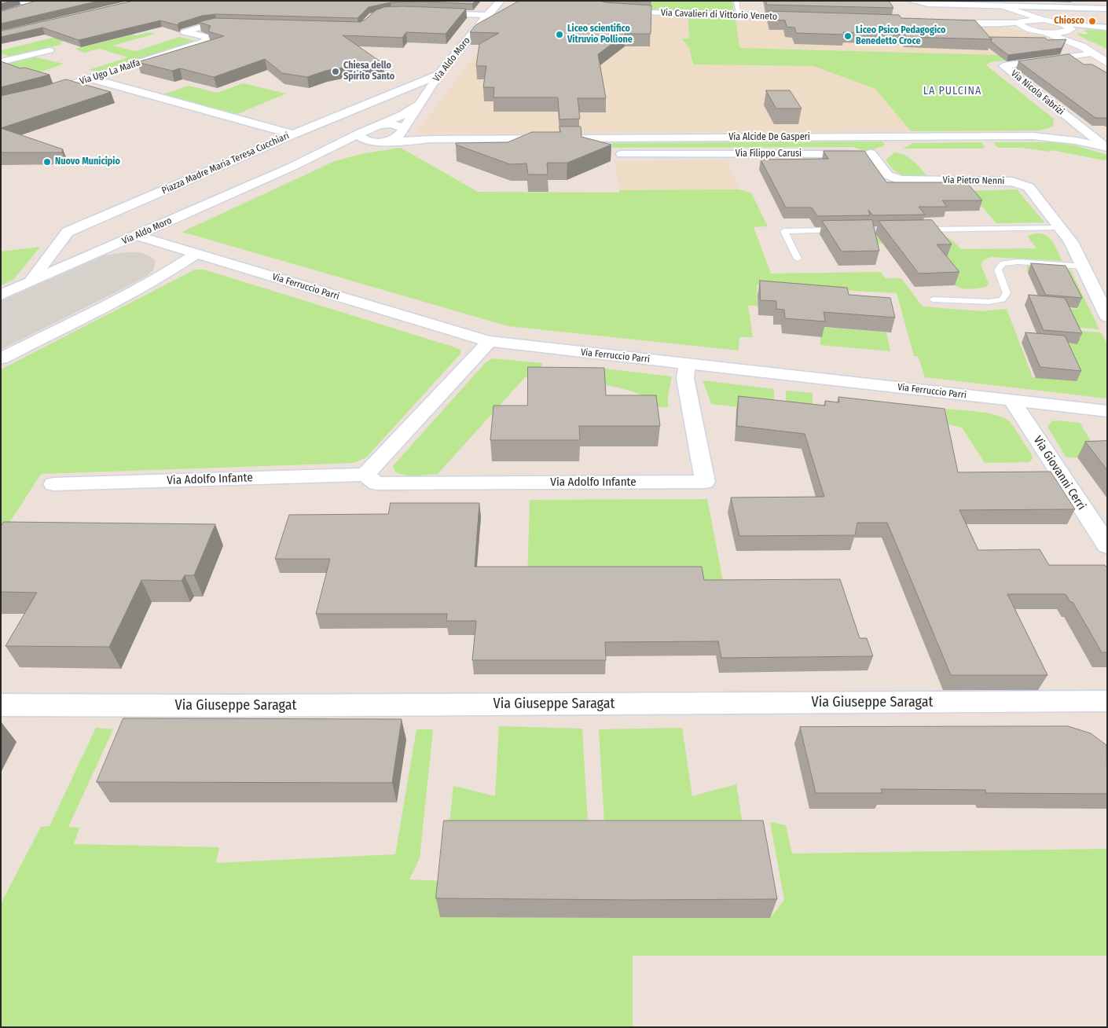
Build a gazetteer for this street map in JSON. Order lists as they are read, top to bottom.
{
  "streets": {
    "street": [
      "Via Cavalieri di Vittorio Veneto",
      "Via Aldo Moro",
      "Via Ugo La Malfa",
      "Via Nicola Fabrizi",
      "Via Alcide De Gasperi",
      "Via Filippo Carusi",
      "Piazza Madre Maria Teresa Cucchiari",
      "Via Pietro Nenni",
      "Via Ferruccio Parri",
      "Via Giovanni Cerri",
      "Via Adolfo Infante",
      "Via Giuseppe Saragat"
    ]
  },
  "crossings": [
    ["Via Aldo Moro", "Via Alcide De Gasperi"],
    ["Via Aldo Moro", "Piazza Madre Maria Teresa Cucchiari"],
    ["Via Aldo Moro", "Via Ferruccio Parri"],
    ["Via Ugo La Malfa", "Piazza Madre Maria Teresa Cucchiari"],
    ["Via Nicola Fabrizi", "Via Alcide De Gasperi"],
    ["Via Alcide De Gasperi", "Via Filippo Carusi"],
    ["Via Filippo Carusi", "Via Pietro Nenni"],
    ["Via Ferruccio Parri", "Via Giovanni Cerri"],
    ["Via Ferruccio Parri", "Via Adolfo Infante"]
  ],
  "districts": ["LA PULCINA"],
  "places": [
    "Chiosco",
    "Liceo scientifico Vitruvio Pollione",
    "Liceo Psico Pedagogico Benedetto Croce",
    "Chiesa dello Spirito Santo",
    "Nuovo Municipio"
  ]
}
